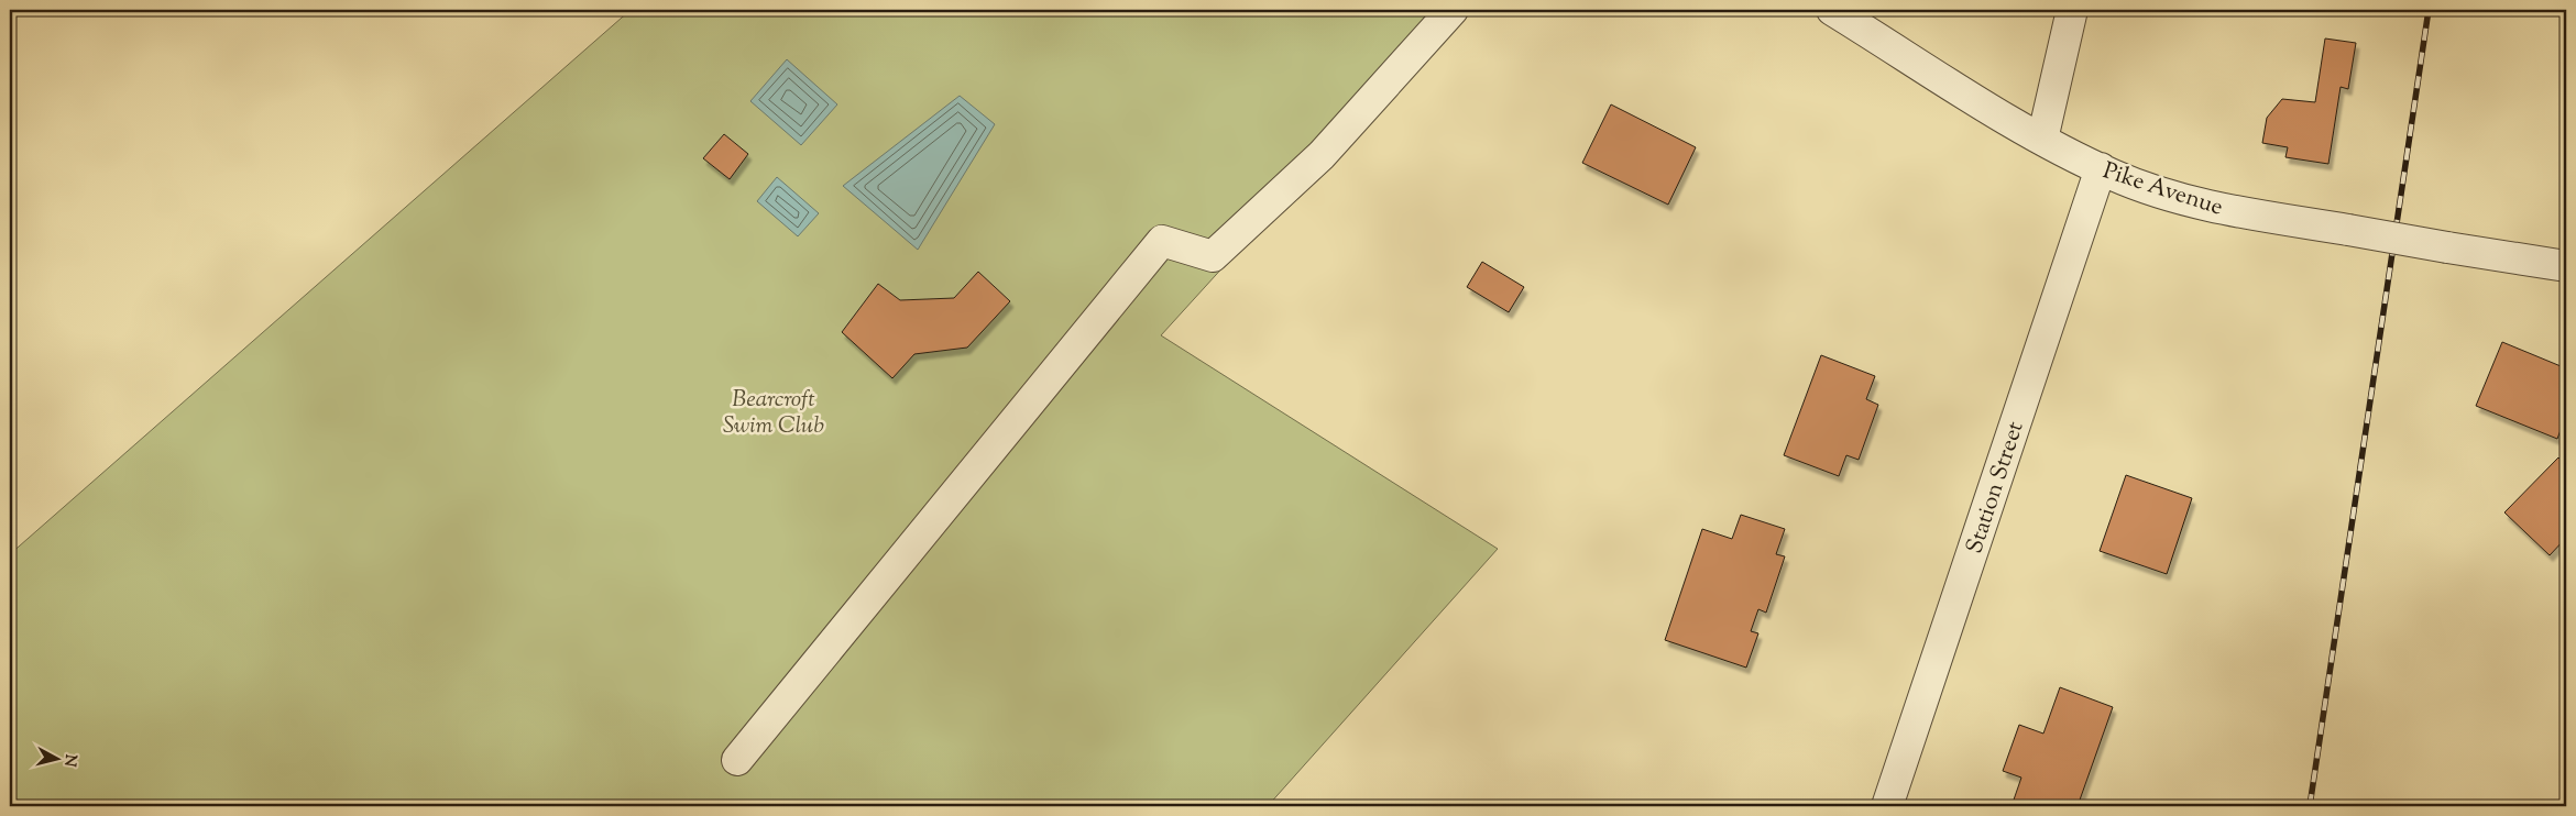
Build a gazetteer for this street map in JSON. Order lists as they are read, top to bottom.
{
  "streets": {
    "street": ["Pike Avenue", "Station Street"]
  },
  "crossings": [
    ["Pike Avenue", "Station Street"]
  ],
  "parks": ["Bearcroft Swim Club"],
  "north": "right"
}
